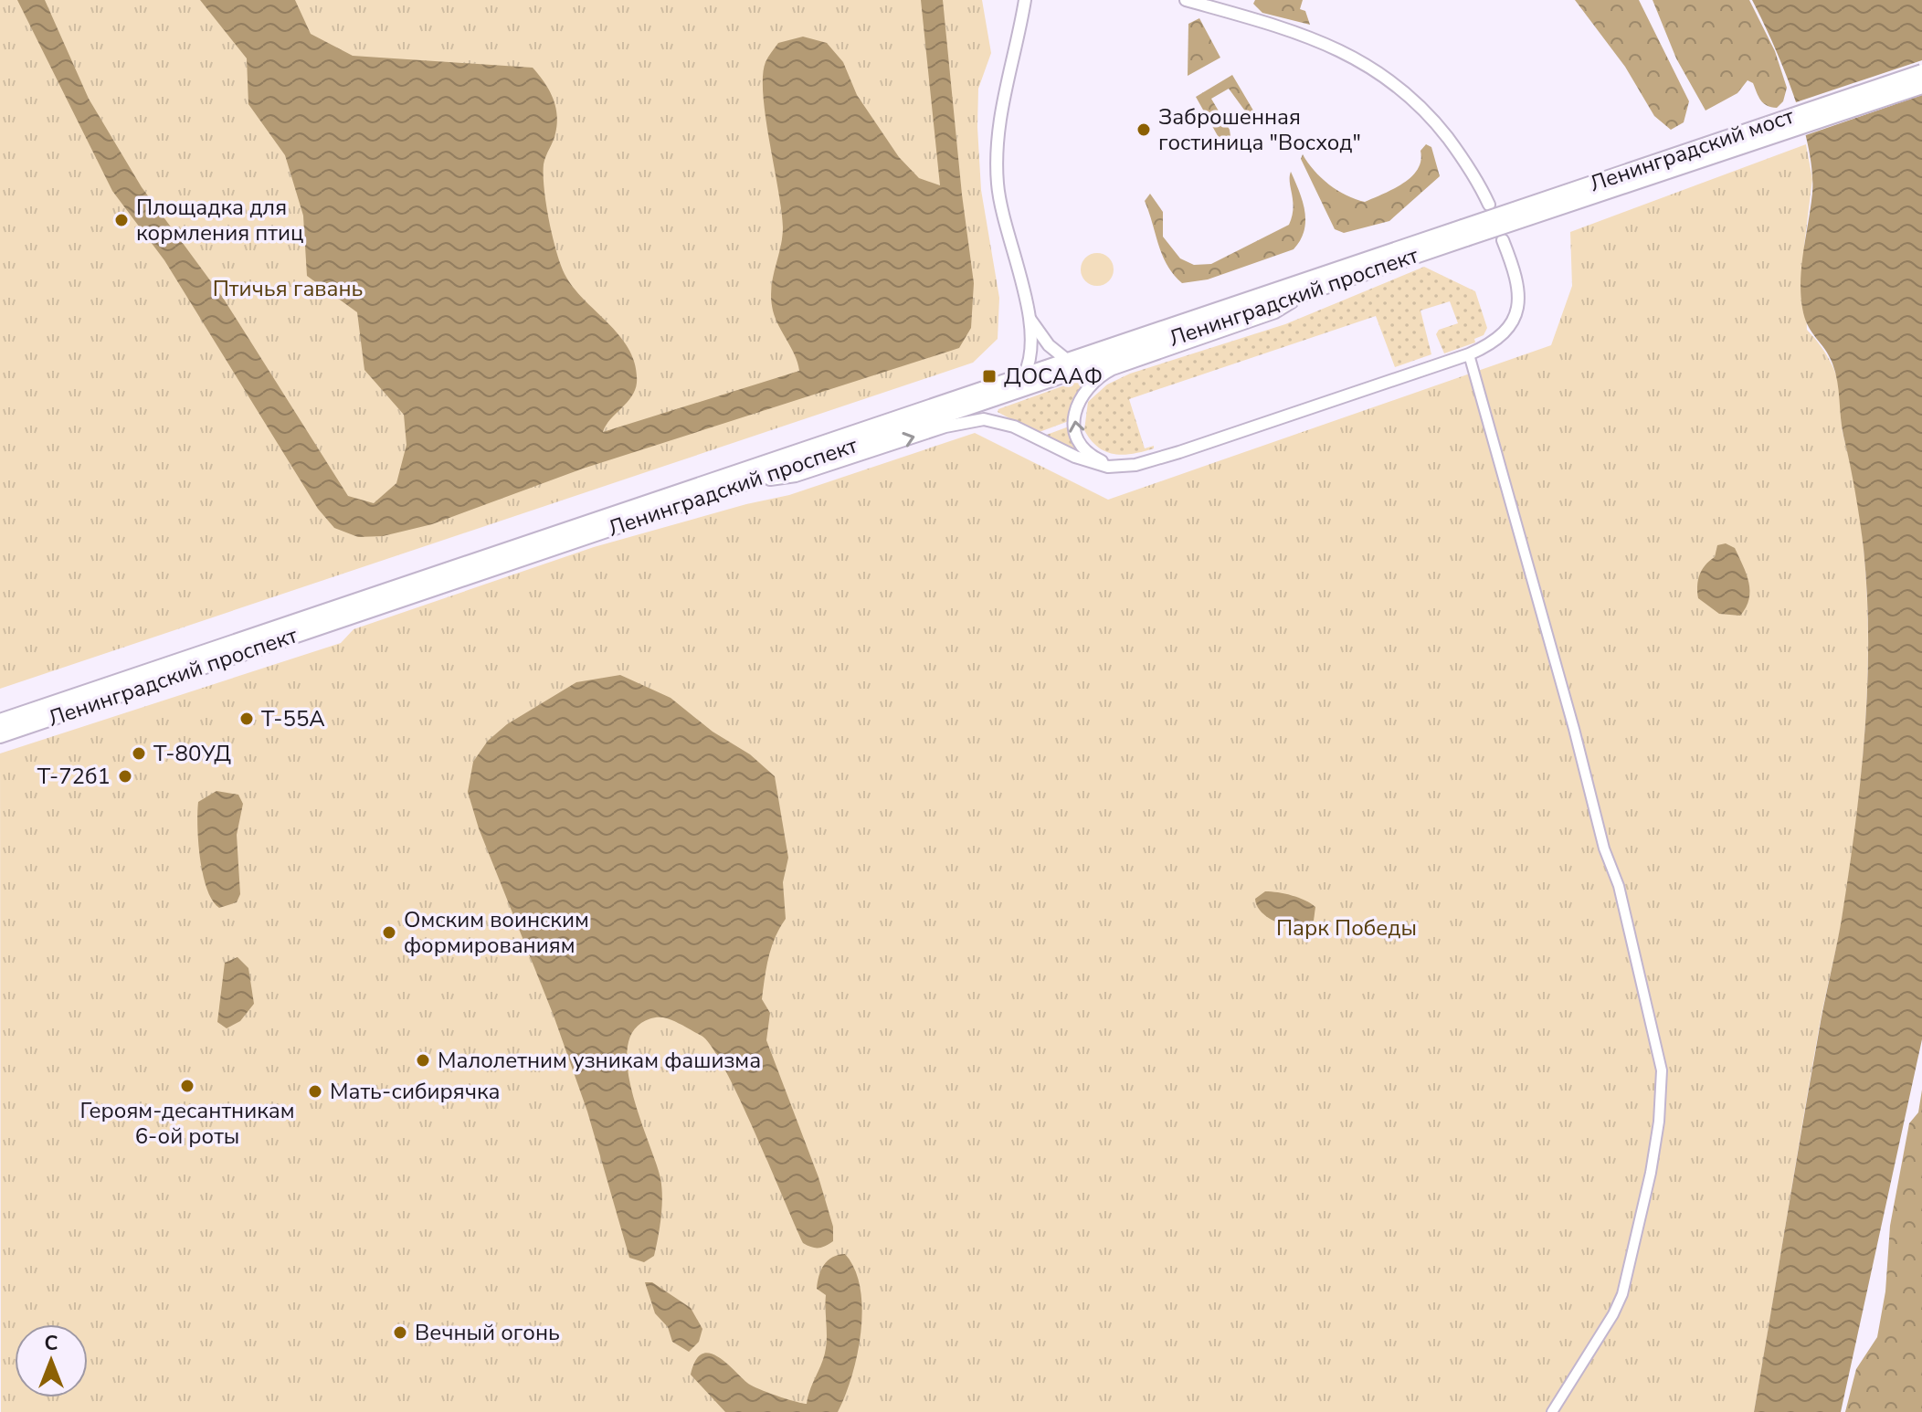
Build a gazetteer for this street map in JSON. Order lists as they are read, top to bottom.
{
  "streets": {
    "main road": ["Ленинградский мост", "Ленинградский проспект"]
  },
  "crossings": [
    ["Ленинградский мост", "Ленинградский проспект"]
  ],
  "parks": ["Птичья гавань", "Парк Победы"],
  "places": {
    "other": [
      "Заброшенная гостиница \"Восход\"",
      "Площадка для кормления птиц",
      "Т-55А",
      "Т-80УД",
      "Т-72б1",
      "Омским воинским формированиям",
      "Малолетним узникам фашизма",
      "Героям-десантникам 6-ой роты",
      "Мать-сибирячка",
      "Вечный огонь"
    ],
    "transit": ["ДОСААФ"]
  },
  "north": "top"
}
